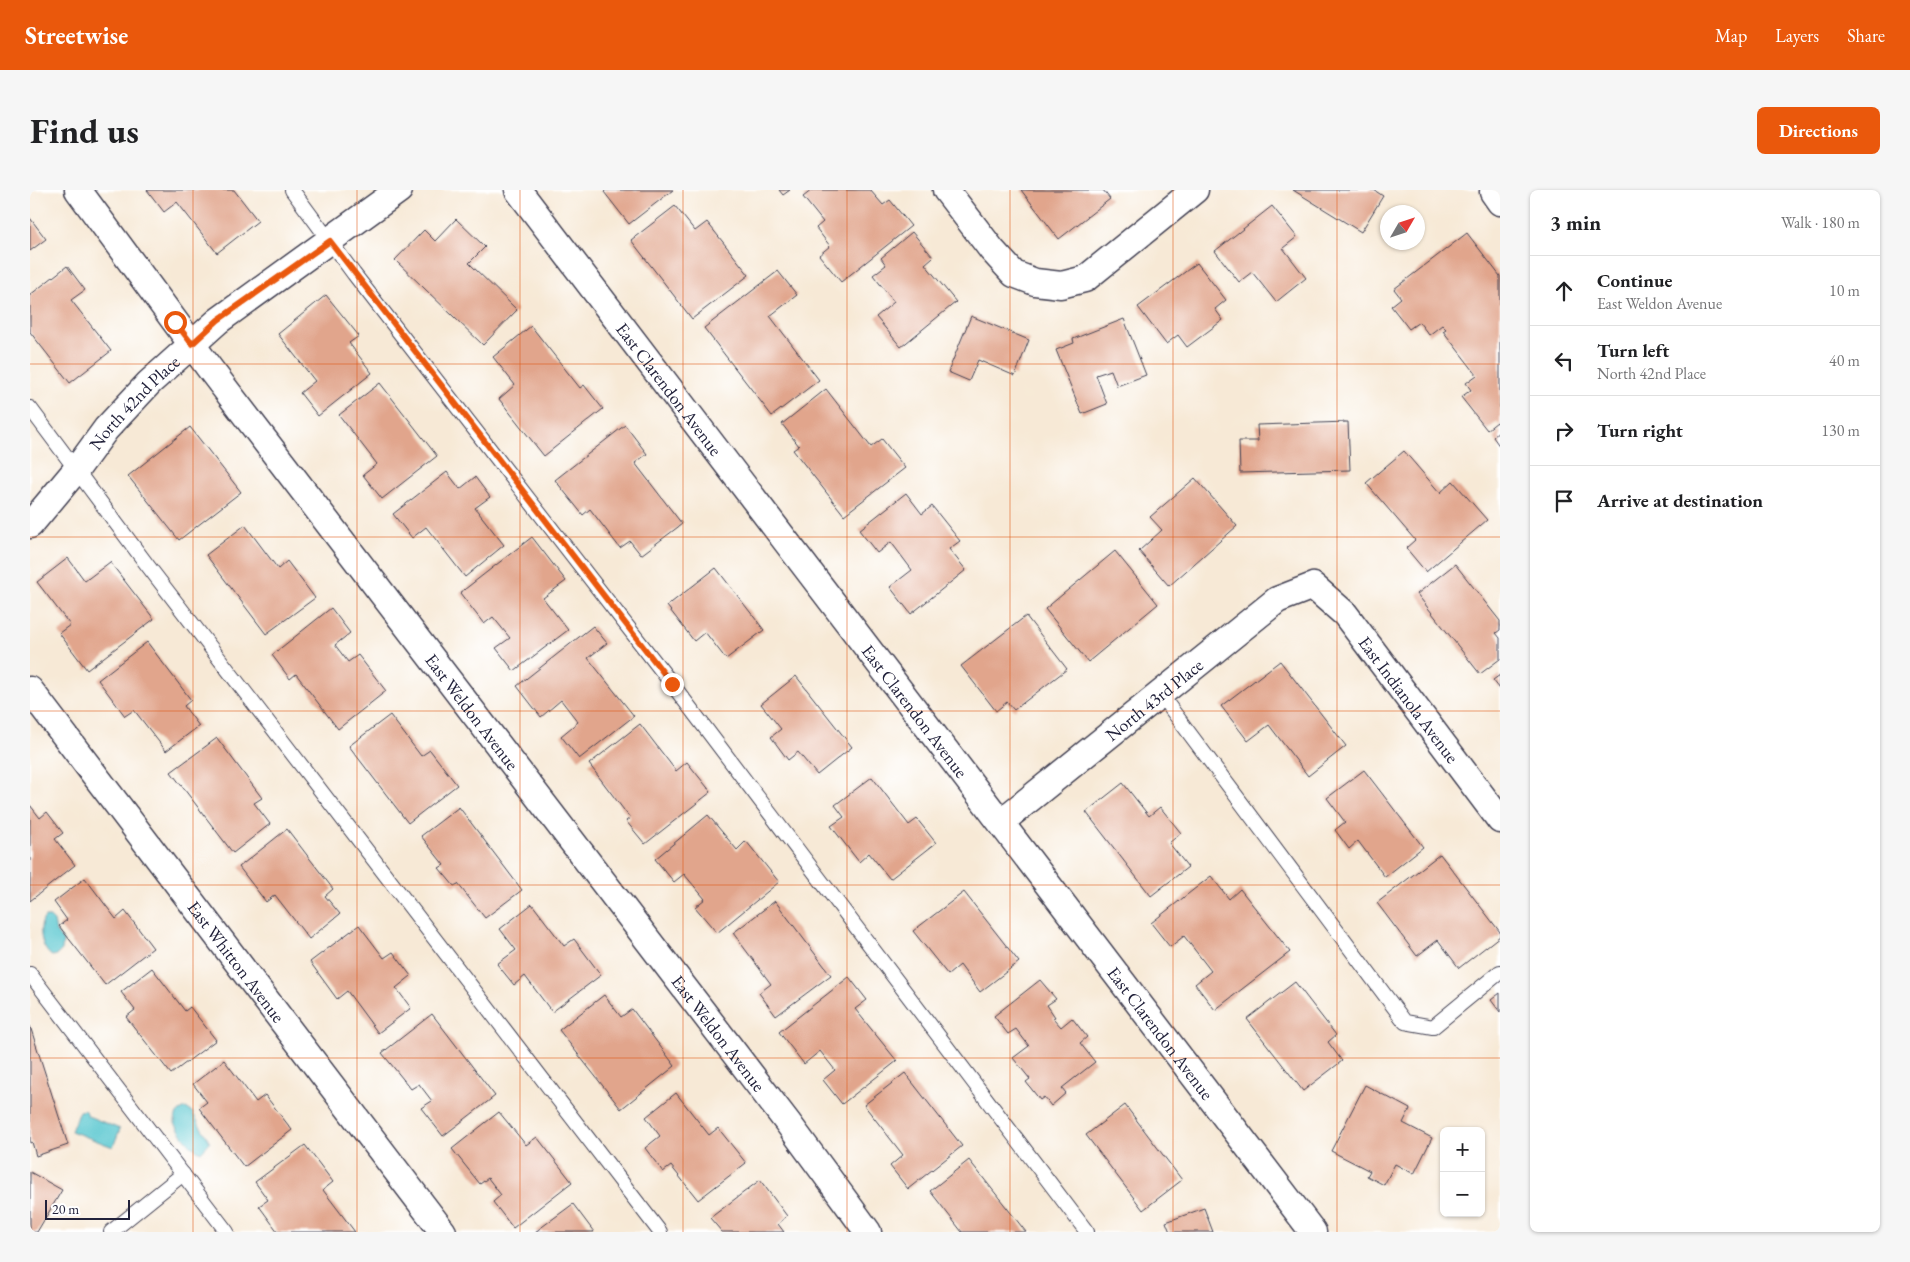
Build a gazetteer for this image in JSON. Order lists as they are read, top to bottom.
{
  "streets": {
    "street": [
      "East Clarendon Avenue",
      "North 42nd Place",
      "North 43rd Place",
      "East Indianola Avenue",
      "East Weldon Avenue",
      "East Whitton Avenue"
    ]
  },
  "crossings": [
    ["East Clarendon Avenue", "North 43rd Place"],
    ["North 42nd Place", "East Weldon Avenue"],
    ["North 43rd Place", "East Indianola Avenue"]
  ],
  "scale_bar": "20 m",
  "north": "top right",
  "page": {
    "header": "Streetwise",
    "nav": ["Map", "Layers", "Share"],
    "buttons": "Directions",
    "title": "Find us",
    "heading": ["3 min", "Walk · 180 m"],
    "list": [
      ["Continue", "East Weldon Avenue", "10 m"],
      ["Turn left", "North 42nd Place", "40 m"],
      ["Turn right", "130 m"],
      "Arrive at destination"
    ],
    "map_buttons": ["+", "−"],
    "scale": "20 m"
  }
}
